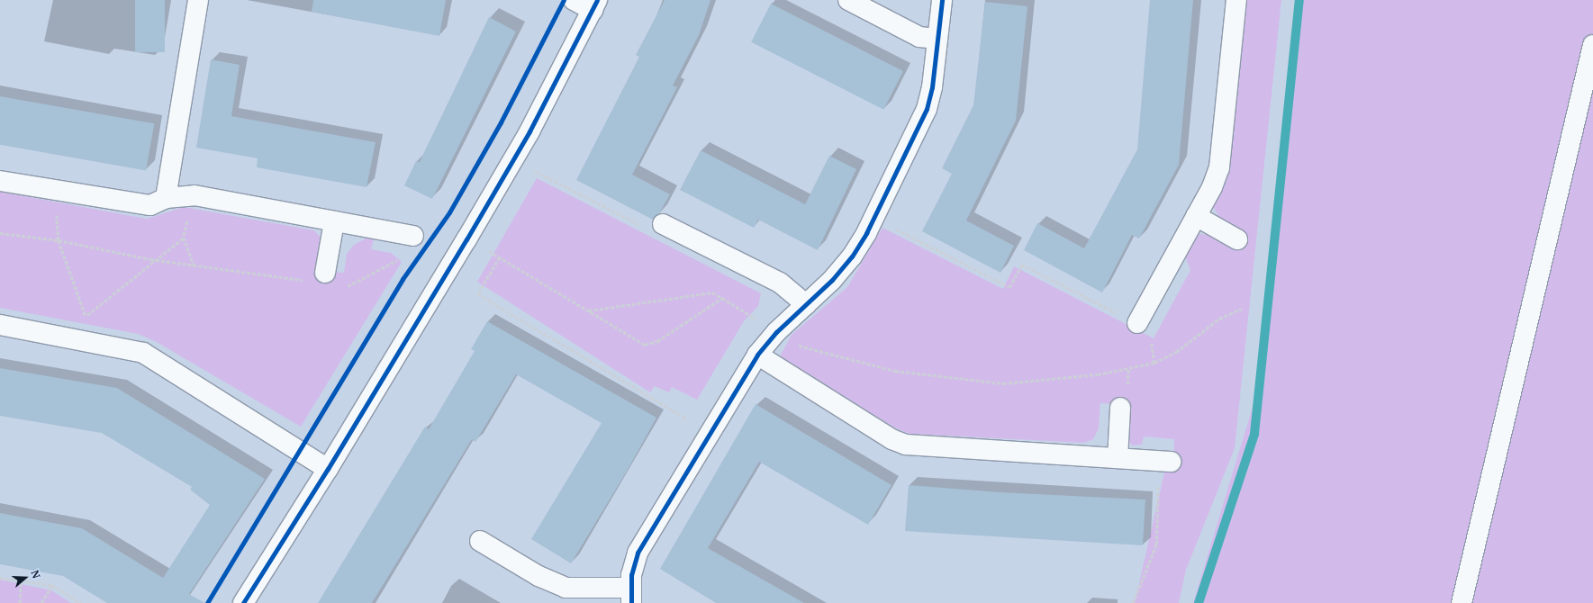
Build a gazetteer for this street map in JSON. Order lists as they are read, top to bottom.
{
  "north": "right"
}
